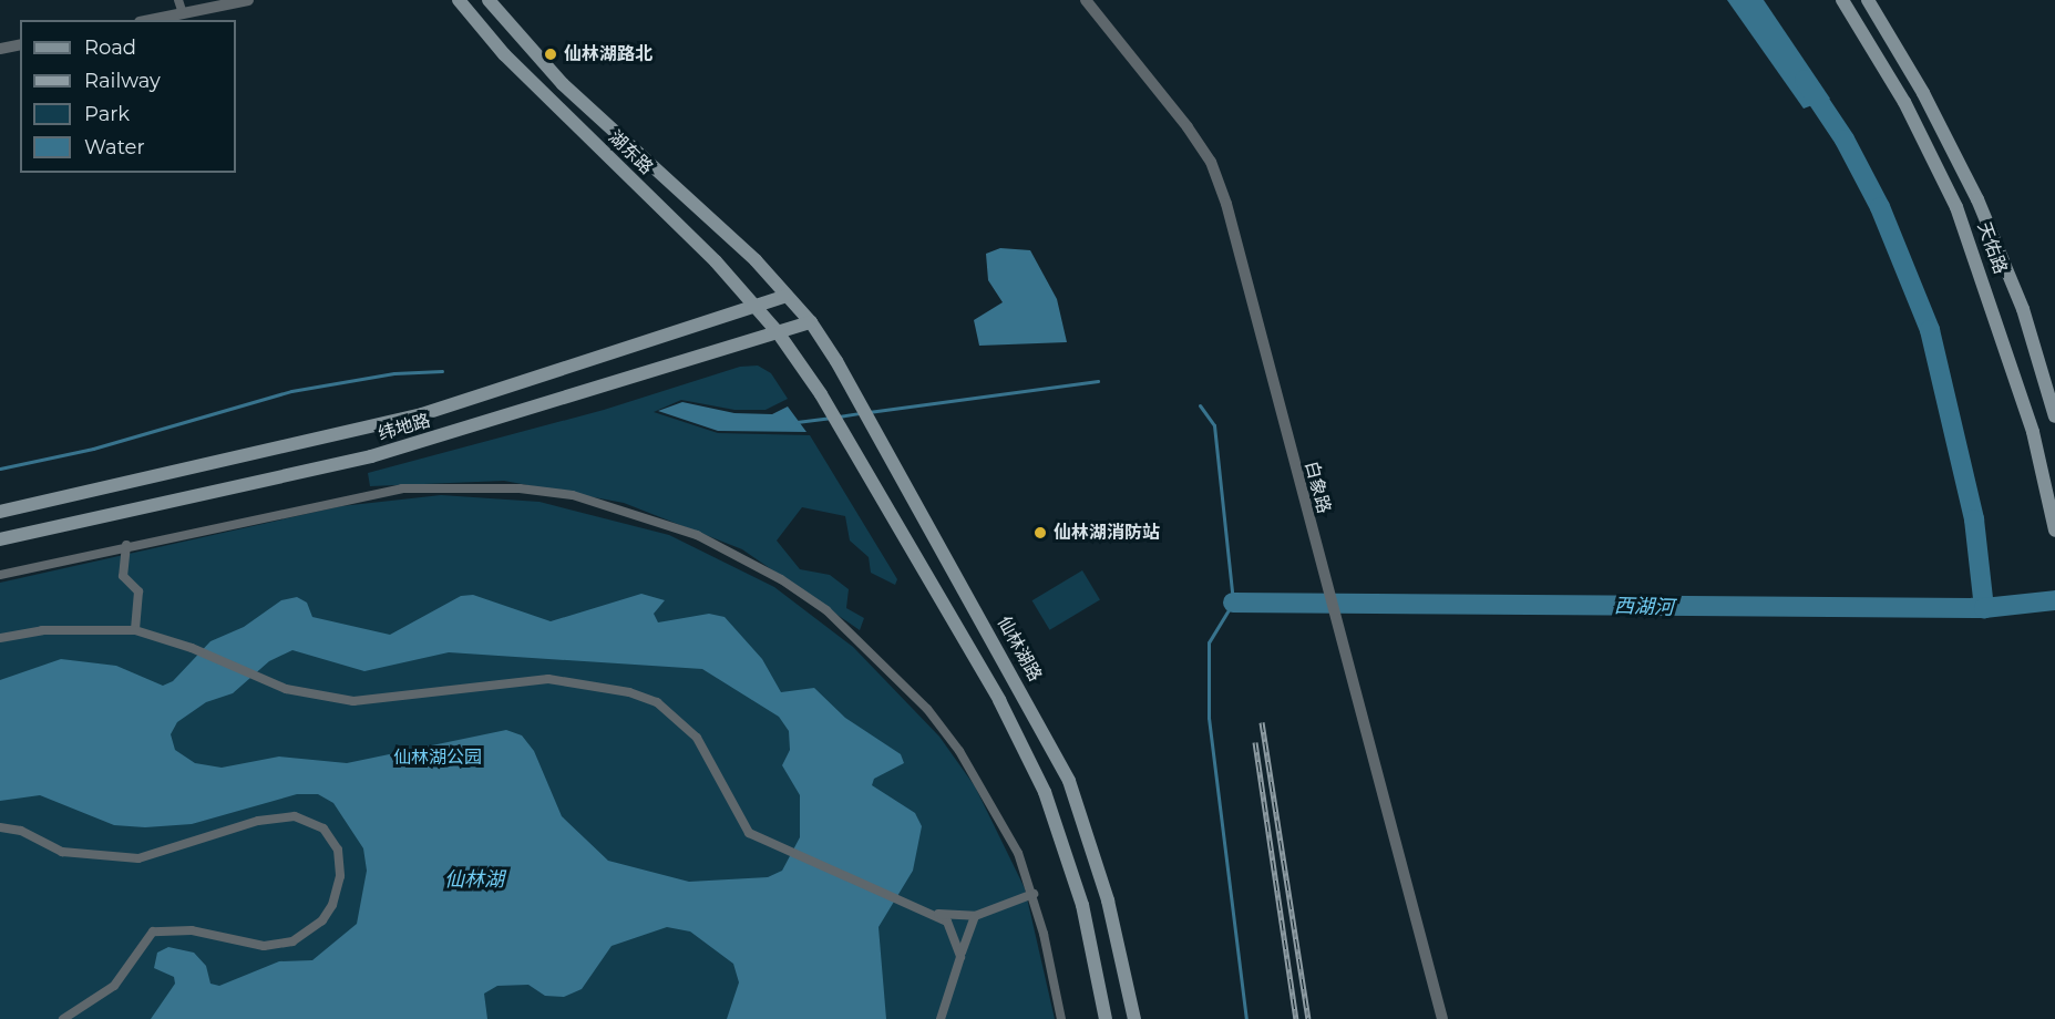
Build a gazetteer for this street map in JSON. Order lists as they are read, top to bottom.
{
  "streets": {
    "main road": [
      "湖东路",
      "天佑路",
      "纬地路",
      "仙林湖路"
    ],
    "street": ["白象路"]
  },
  "crossings": [
    ["湖东路", "纬地路"],
    ["湖东路", "仙林湖路"],
    ["纬地路", "仙林湖路"]
  ],
  "water": ["西湖河", "仙林湖"],
  "parks": ["仙林湖公园"],
  "places": ["仙林湖路北", "仙林湖消防站"],
  "legend": [
    "Road",
    "Railway",
    "Park",
    "Water"
  ]
}
